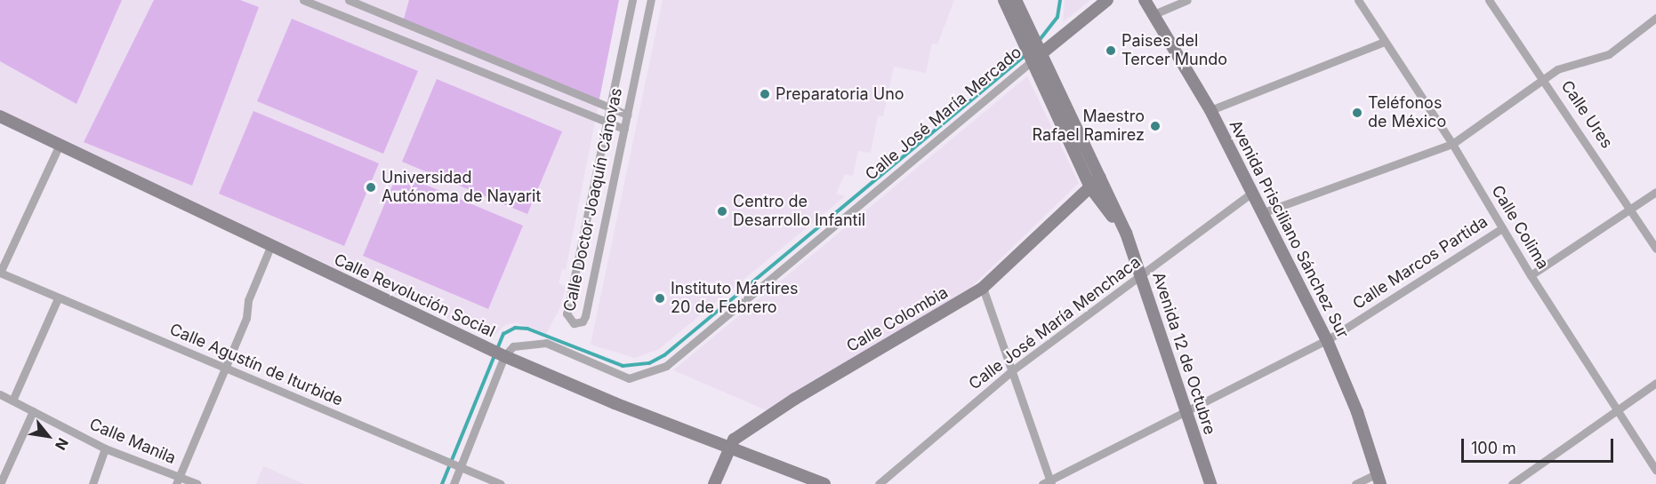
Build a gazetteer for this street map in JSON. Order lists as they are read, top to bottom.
{
  "streets": {
    "main road": [
      "Calle José María Mercado",
      "Avenida Prisciliano Sánchez Sur",
      "Calle Revolución Social",
      "Calle Colombia",
      "Avenida 12 de Octubre"
    ],
    "street": [
      "Calle Ures",
      "Calle Doctor Joaquín Cánovas",
      "Calle Colima",
      "Calle Marcos Partida",
      "Calle José María Menchaca",
      "Calle Agustín de Iturbide",
      "Calle Manila"
    ]
  },
  "crossings": [
    ["Calle José María Mercado", "Calle Revolución Social"],
    ["Calle José María Mercado", "Avenida 12 de Octubre"],
    ["Calle Colima", "Calle Marcos Partida"],
    ["Avenida Prisciliano Sánchez Sur", "Calle Marcos Partida"],
    ["Avenida Prisciliano Sánchez Sur", "Calle José María Menchaca"],
    ["Calle Marcos Partida", "Avenida 12 de Octubre"],
    ["Calle Revolución Social", "Calle Colombia"],
    ["Calle Colombia", "Avenida 12 de Octubre"],
    ["Calle José María Menchaca", "Avenida 12 de Octubre"]
  ],
  "places": [
    "Paises del Tercer Mundo",
    "Preparatoria Uno",
    "Teléfonos de México",
    "Maestro Rafael Ramirez",
    "Universidad Autónoma de Nayarit",
    "Centro de Desarrollo Infantil",
    "Instituto Mártires 20 de Febrero"
  ],
  "scale_bar": "100 m",
  "north": "bottom right"
}
